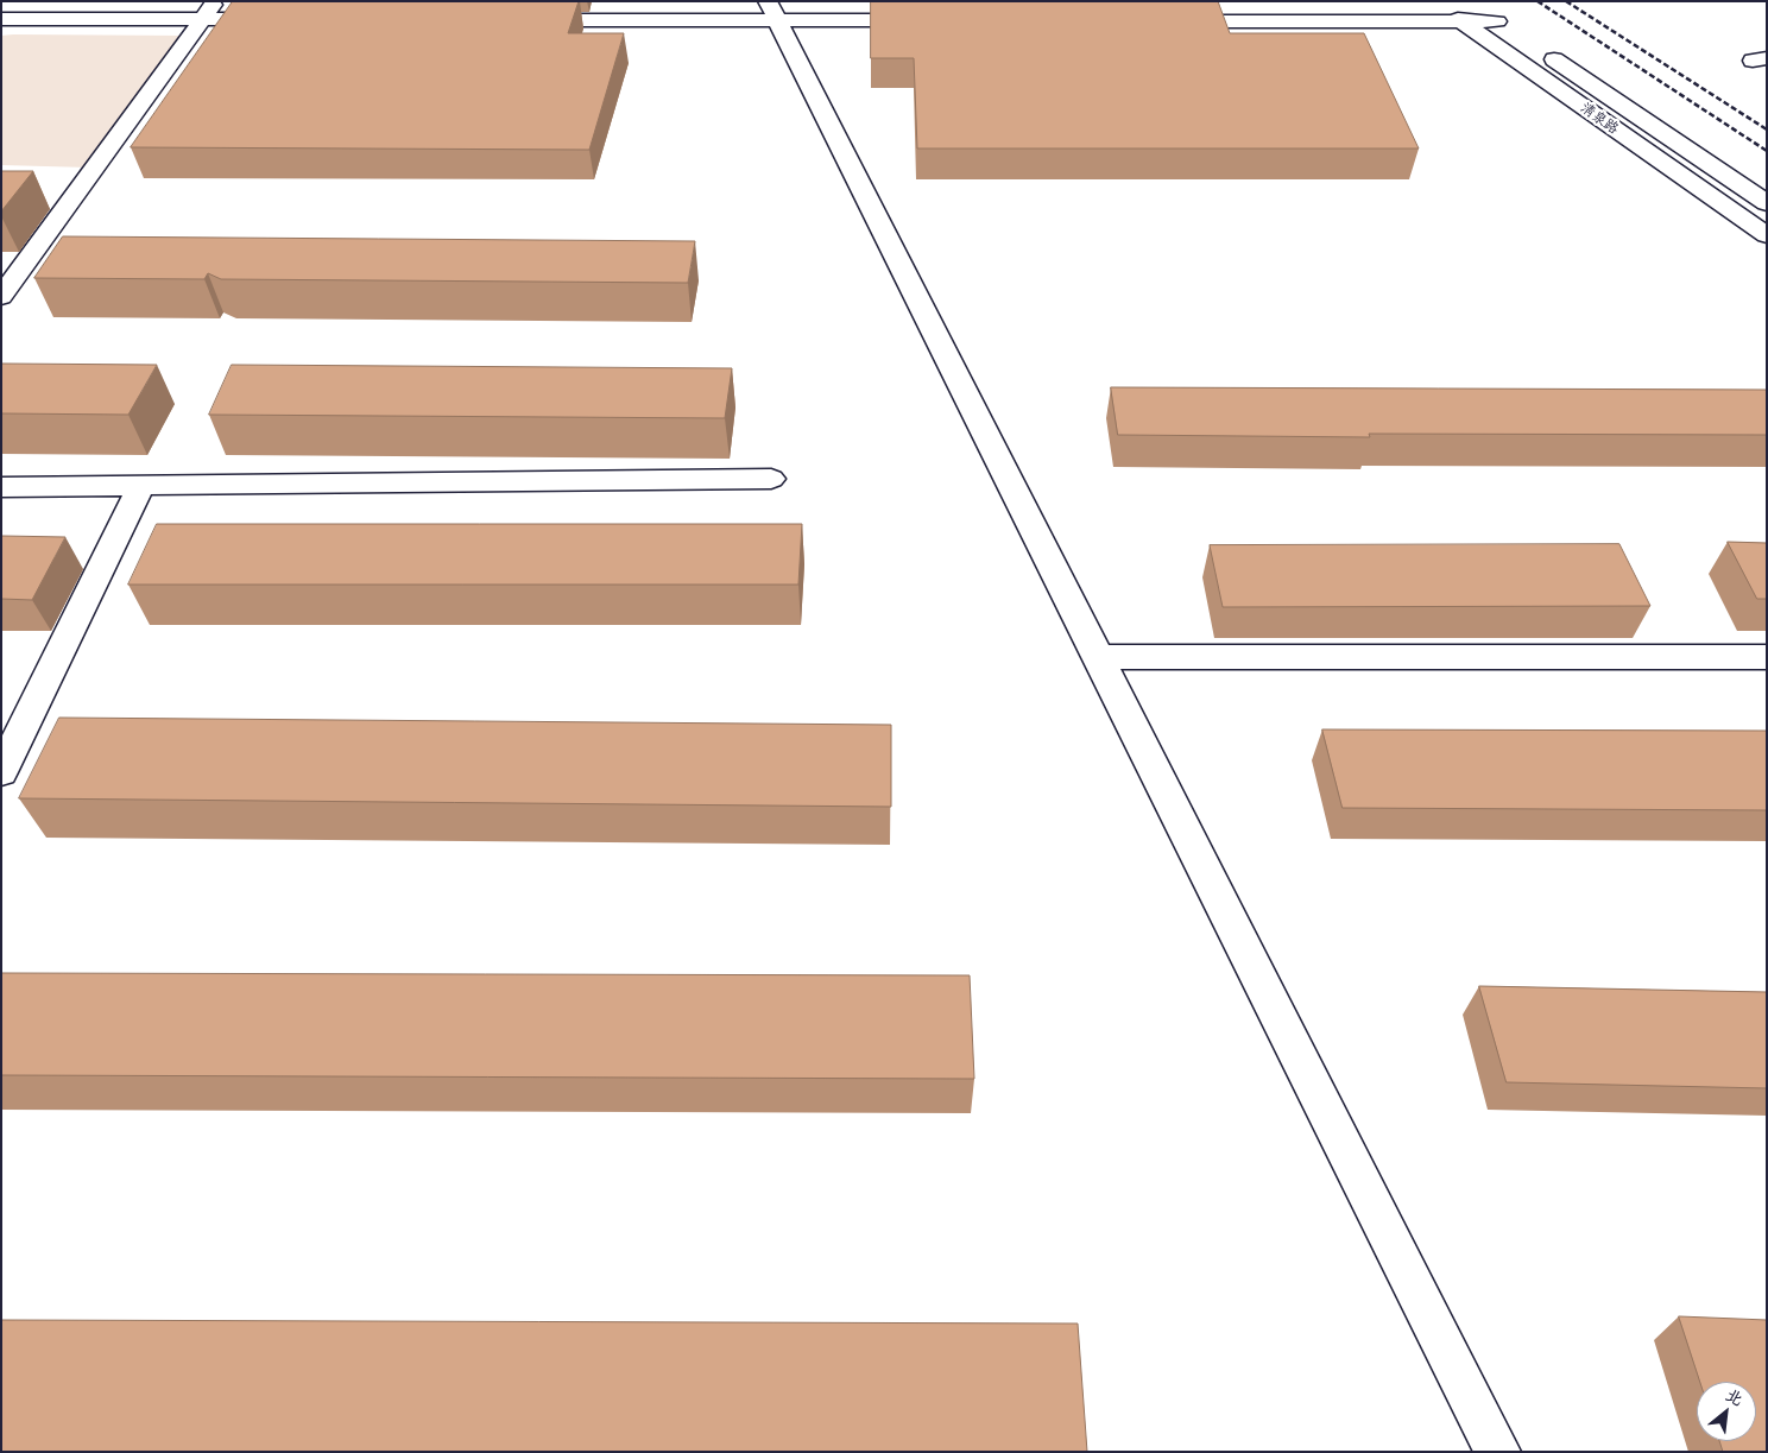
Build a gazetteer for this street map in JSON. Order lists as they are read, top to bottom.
{
  "streets": {
    "street": ["清泉路"]
  },
  "north": "top right"
}
